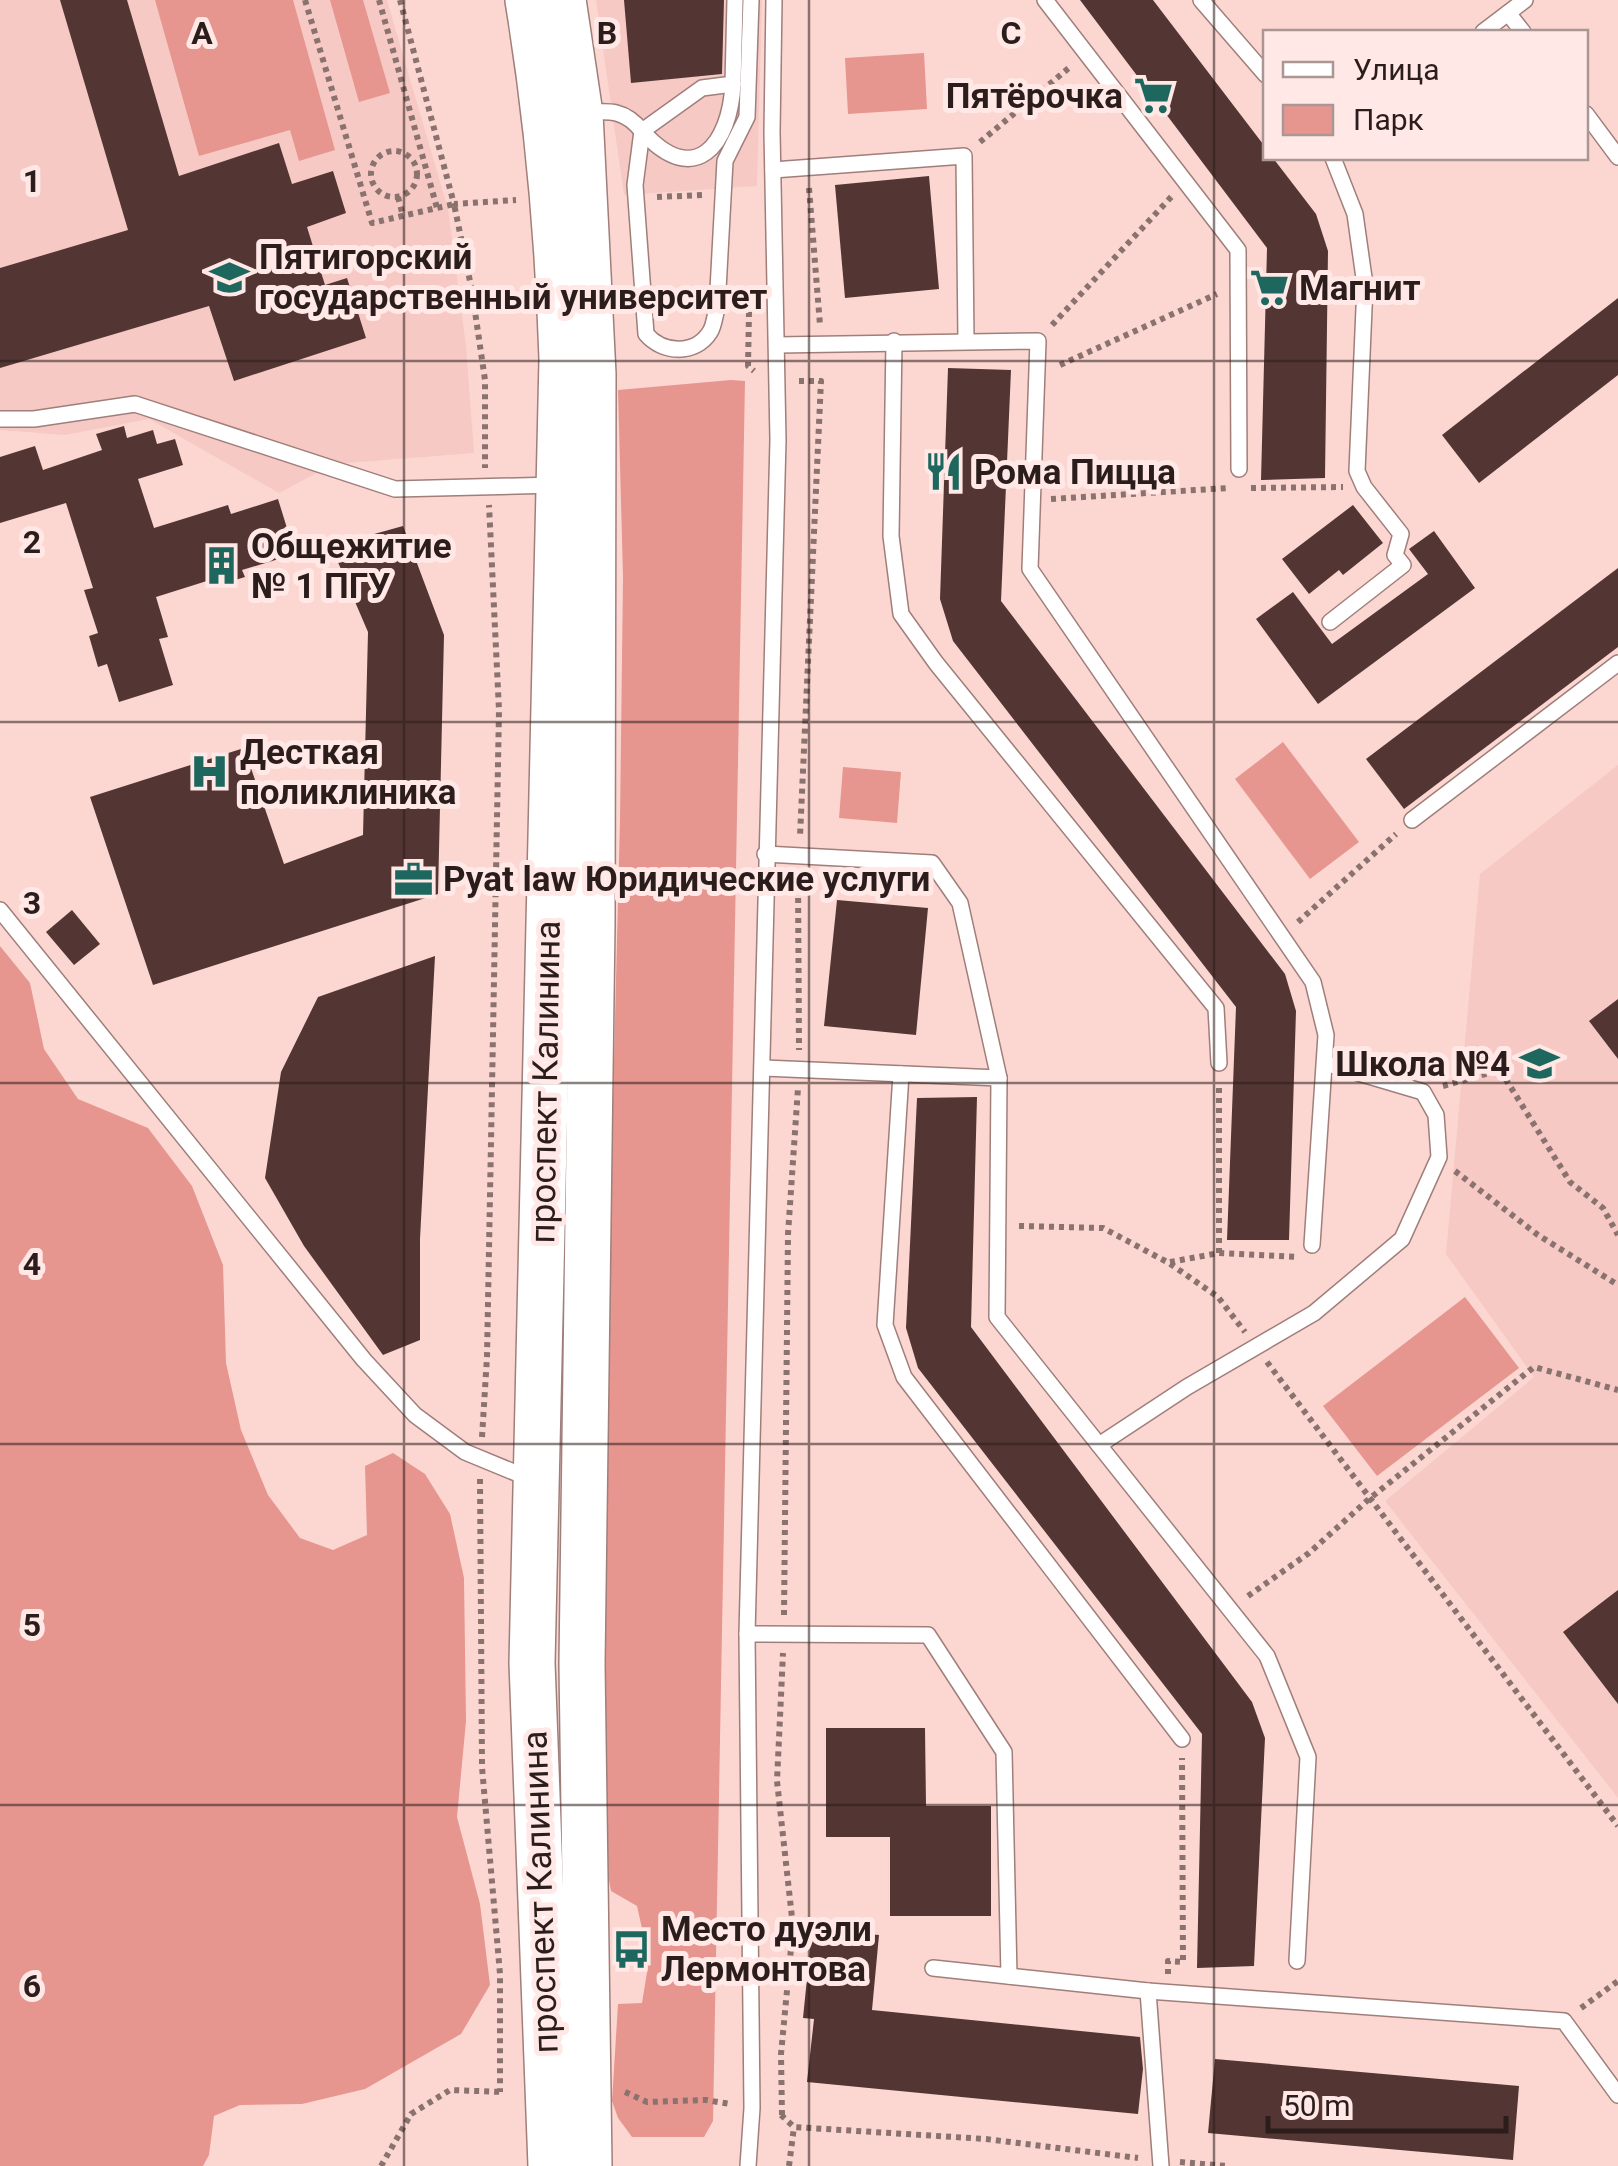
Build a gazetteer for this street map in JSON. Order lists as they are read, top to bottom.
{
  "streets": {
    "main road": ["проспект Калинина"]
  },
  "places": {
    "supermarket": ["Пятёрочка", "Магнит"],
    "school or university": ["Пятигорский государственный университет", "Школа №4"],
    "restaurant": ["Рома Пицца"],
    "building": ["Общежитие № 1 ПГУ"],
    "hospital": ["Десткая поликлиника"],
    "office": ["Pyat law Юридические услуги"],
    "bus stop": ["Место дуэли Лермонтова"]
  },
  "legend": ["Улица", "Парк"],
  "scale_bar": "50 m",
  "grid": {
    "columns": ["A", "B", "C"],
    "rows": [
      "1",
      "2",
      "3",
      "4",
      "5",
      "6"
    ]
  }
}
